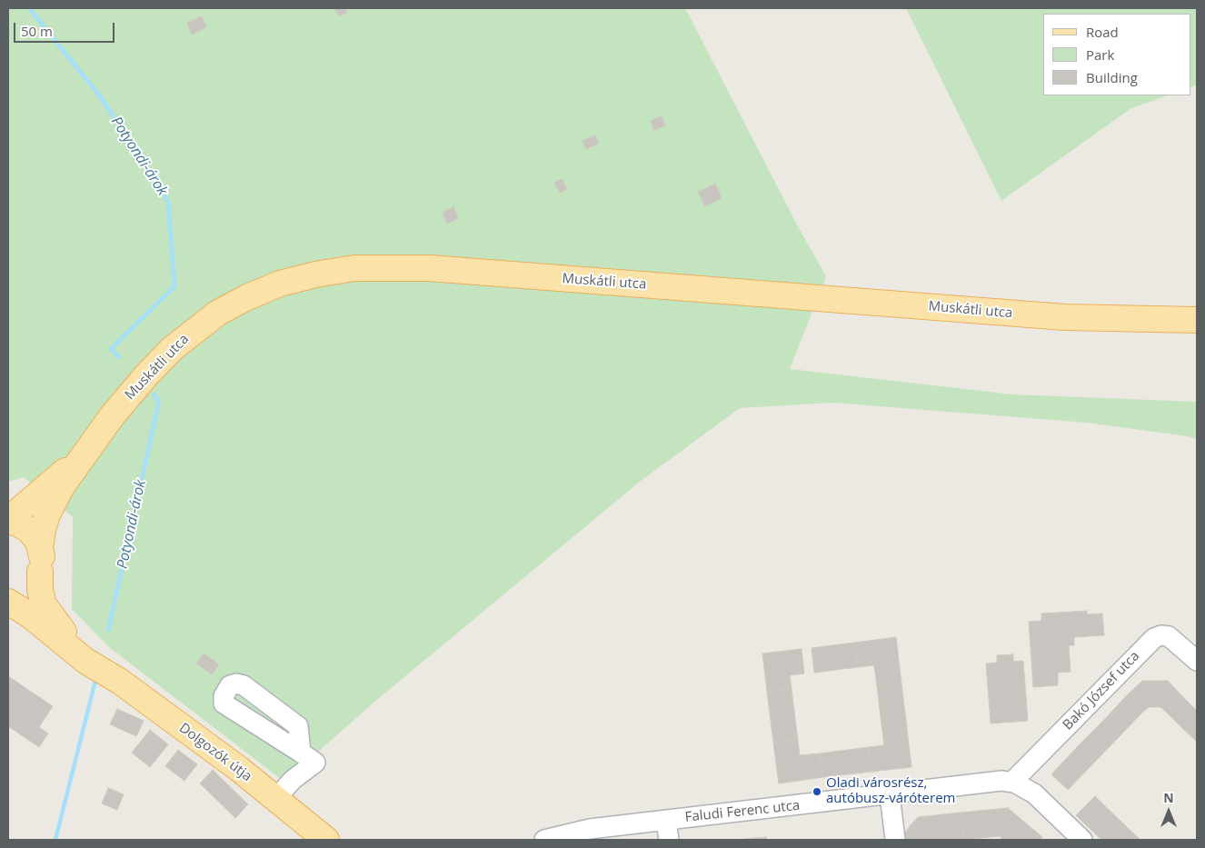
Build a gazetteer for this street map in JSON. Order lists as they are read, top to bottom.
{
  "streets": {
    "main road": ["Muskátli utca", "Dolgozók útja"],
    "street": ["Bakó József utca", "Faludi Ferenc utca"]
  },
  "crossings": [
    ["Muskátli utca", "Dolgozók útja"],
    ["Bakó József utca", "Faludi Ferenc utca"]
  ],
  "water": ["Potyondi-árok"],
  "places": ["Oladi városrész, autóbusz-váróterem"],
  "legend": ["Road", "Park", "Building"],
  "scale_bar": "50 m",
  "north": "top"
}
